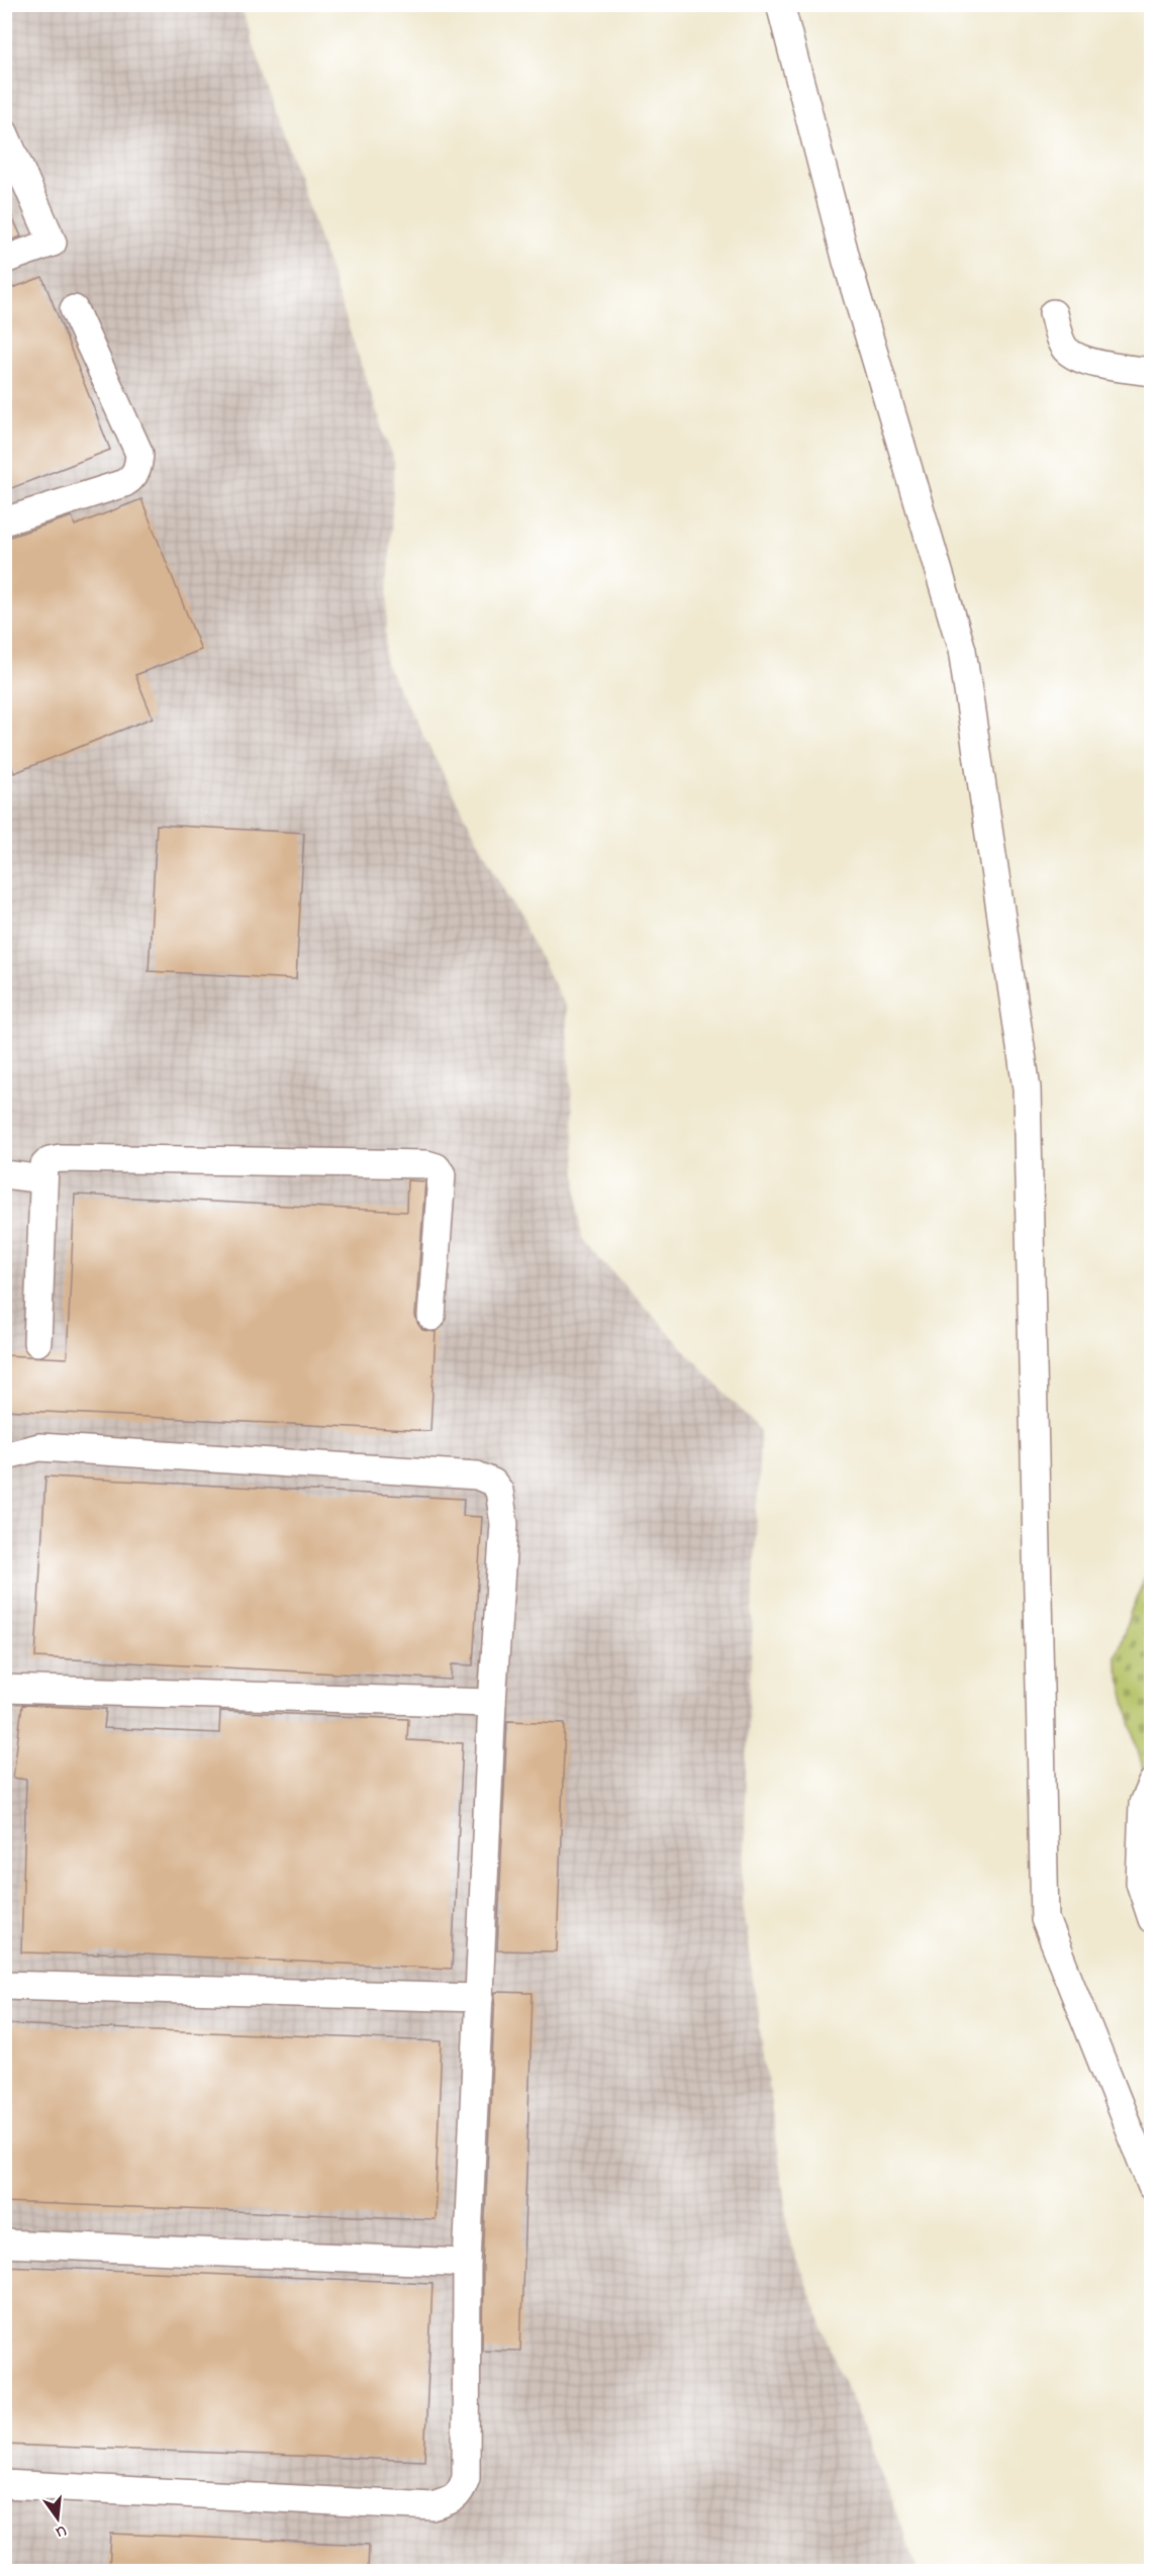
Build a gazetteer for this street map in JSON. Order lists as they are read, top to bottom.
{
  "north": "bottom"
}
